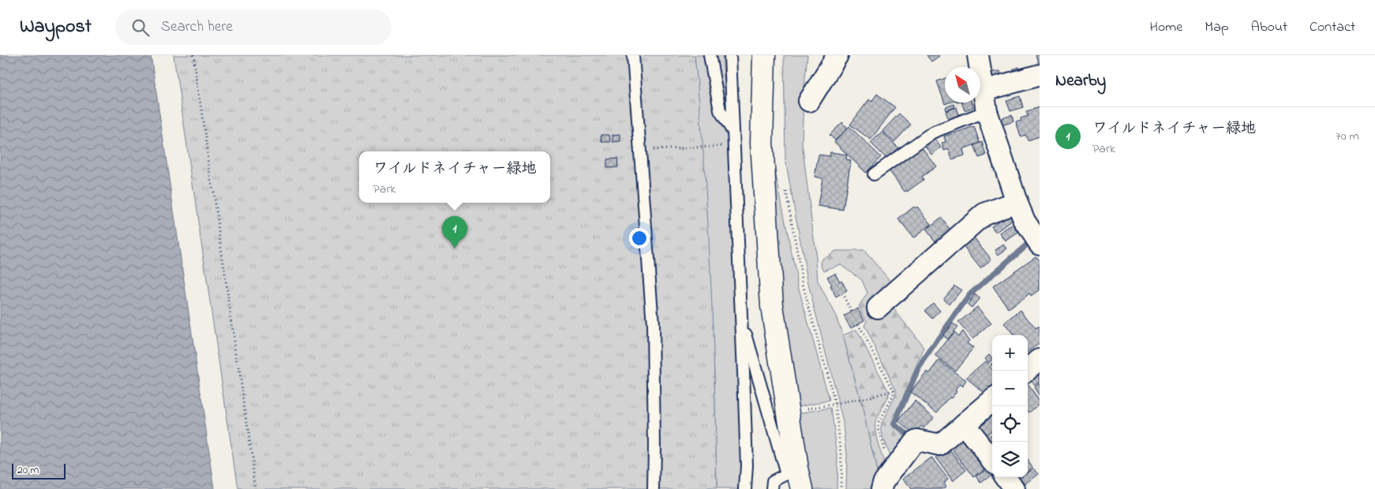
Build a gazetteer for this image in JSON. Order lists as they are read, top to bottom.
{
  "scale_bar": "20 m",
  "north": "top left",
  "page": {
    "header": "Waypost",
    "search": "Search here",
    "nav": [
      "Home",
      "Map",
      "About",
      "Contact"
    ],
    "heading": "Nearby",
    "list": [
      {
        "mark": "1",
        "name": "ワイルドネイチャー緑地",
        "note": "Park",
        "value": "70 m"
      }
    ],
    "popup": ["ワイルドネイチャー緑地", "Park"],
    "pins": "1",
    "map_buttons": ["+", "−"],
    "scale": "20 m"
  }
}
